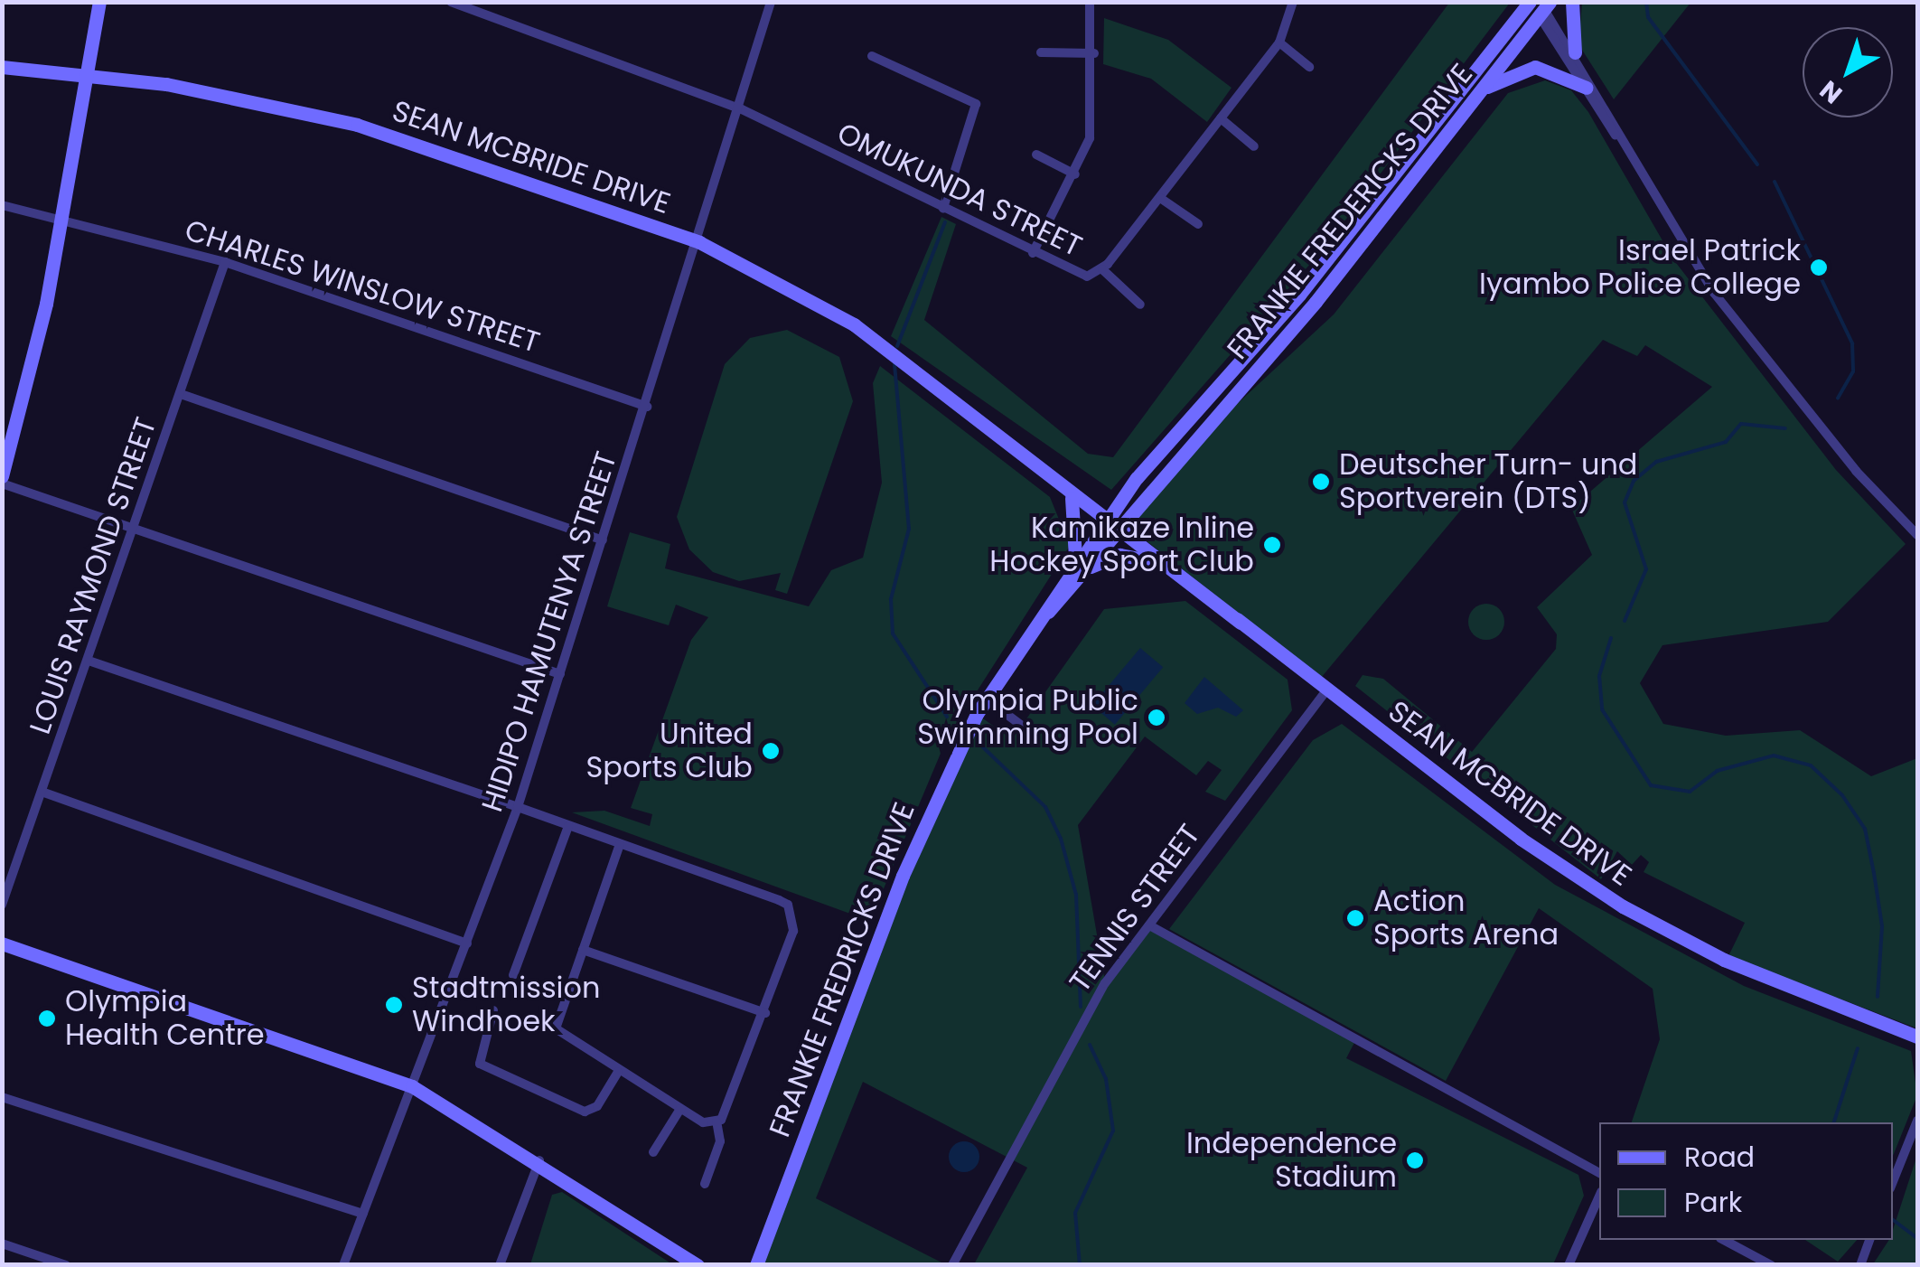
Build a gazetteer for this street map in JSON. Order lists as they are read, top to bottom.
{
  "streets": {
    "main road": ["SEAN MCBRIDE DRIVE", "FRANKIE FREDERICKS DRIVE", "FRANKIE FREDRICKS DRIVE"],
    "street": [
      "OMUKUNDA STREET",
      "CHARLES WINSLOW STREET",
      "LOUIS RAYMOND STREET",
      "HIDIPO HAMUTENYA STREET",
      "TENNIS STREET"
    ]
  },
  "crossings": [
    ["SEAN MCBRIDE DRIVE", "FRANKIE FREDERICKS DRIVE"],
    ["SEAN MCBRIDE DRIVE", "HIDIPO HAMUTENYA STREET"],
    ["SEAN MCBRIDE DRIVE", "TENNIS STREET"],
    ["SEAN MCBRIDE DRIVE", "FRANKIE FREDRICKS DRIVE"],
    ["OMUKUNDA STREET", "HIDIPO HAMUTENYA STREET"],
    ["FRANKIE FREDERICKS DRIVE", "FRANKIE FREDRICKS DRIVE"],
    ["CHARLES WINSLOW STREET", "LOUIS RAYMOND STREET"],
    ["CHARLES WINSLOW STREET", "HIDIPO HAMUTENYA STREET"]
  ],
  "places": [
    "Israel Patrick Iyambo Police College",
    "Deutscher Turn- und Sportverein (DTS)",
    "Kamikaze Inline Hockey Sport Club",
    "Olympia Public Swimming Pool",
    "United Sports Club",
    "Action Sports Arena",
    "Stadtmission Windhoek",
    "Olympia Health Centre",
    "Independence Stadium"
  ],
  "legend": ["Road", "Park"],
  "north": "bottom left"
}
